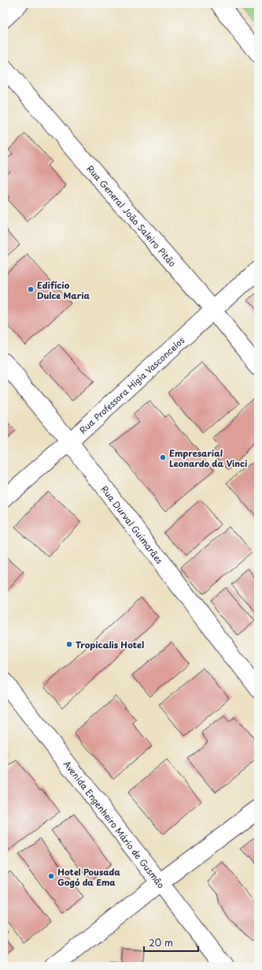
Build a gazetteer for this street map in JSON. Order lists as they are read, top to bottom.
{
  "streets": {
    "street": [
      "Rua General João Saleiro Pitão",
      "Rua Professora Higia Vasconcelos",
      "Rua Durval Guimarães",
      "Avenida Engenheiro Mário de Gusmão"
    ]
  },
  "crossings": [
    ["Rua General João Saleiro Pitão", "Rua Professora Higia Vasconcelos"],
    ["Rua Professora Higia Vasconcelos", "Rua Durval Guimarães"]
  ],
  "places": [
    "Edifício Dulce Maria",
    "Empresarial Leonardo da Vinci",
    "Tropicalis Hotel",
    "Hotel Pousada Gogó da Ema"
  ],
  "scale_bar": "20 m"
}
